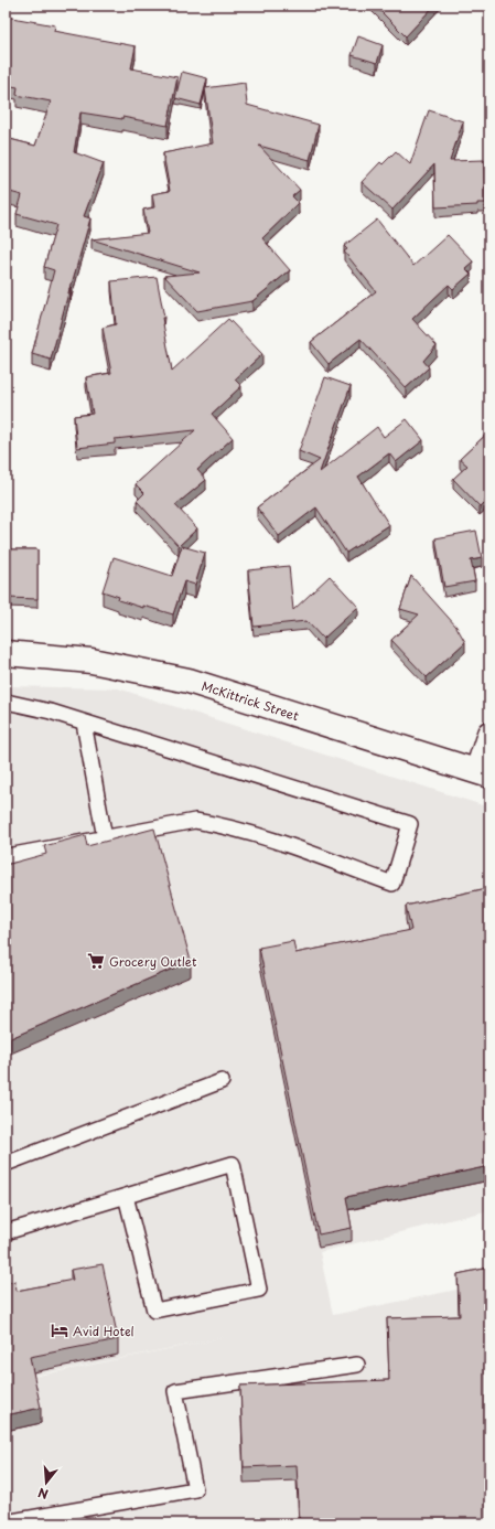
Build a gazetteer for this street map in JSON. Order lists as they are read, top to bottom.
{
  "streets": {
    "street": ["McKittrick Street"]
  },
  "places": {
    "supermarket": ["Grocery Outlet"],
    "hotel": ["Avid Hotel"]
  },
  "north": "bottom"
}
